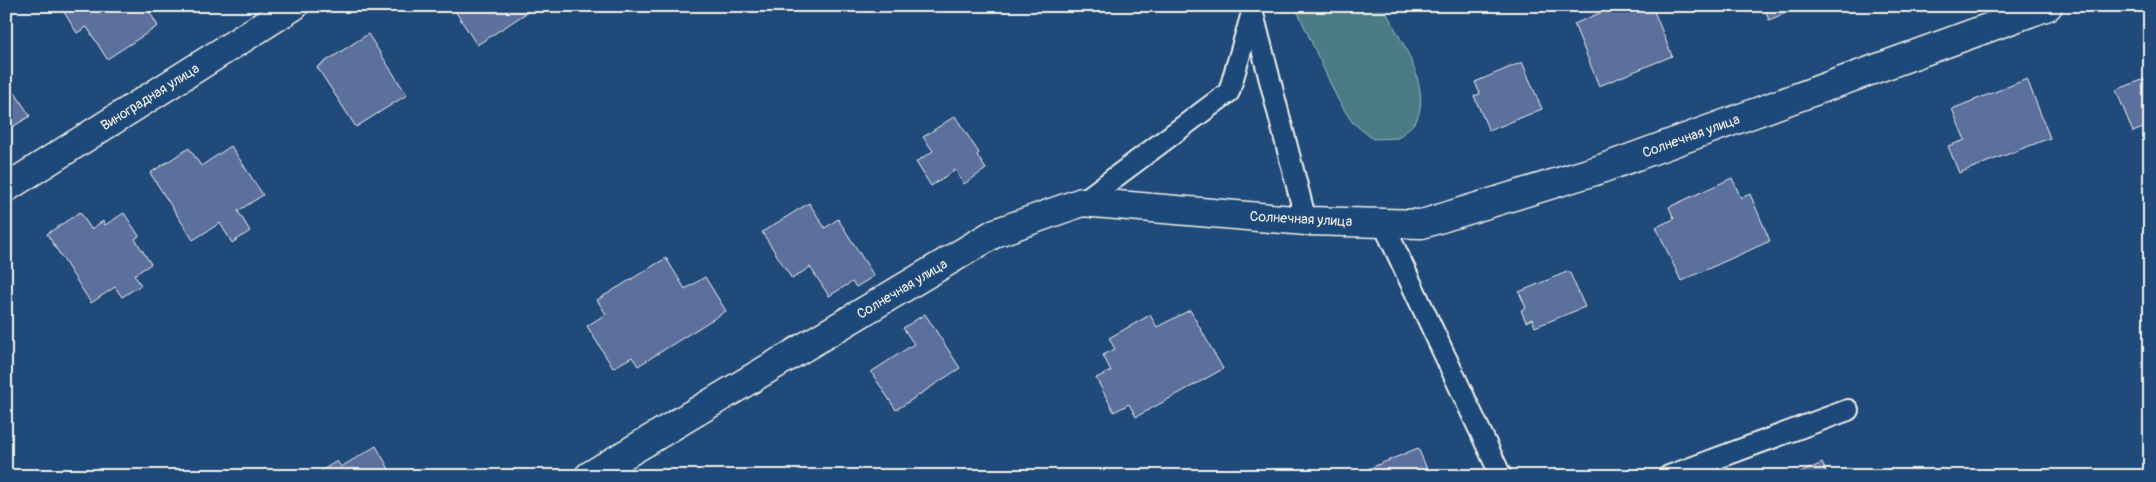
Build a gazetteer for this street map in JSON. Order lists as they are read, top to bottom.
{
  "streets": {
    "street": ["Виноградная улица", "Солнечная улица"]
  }
}
